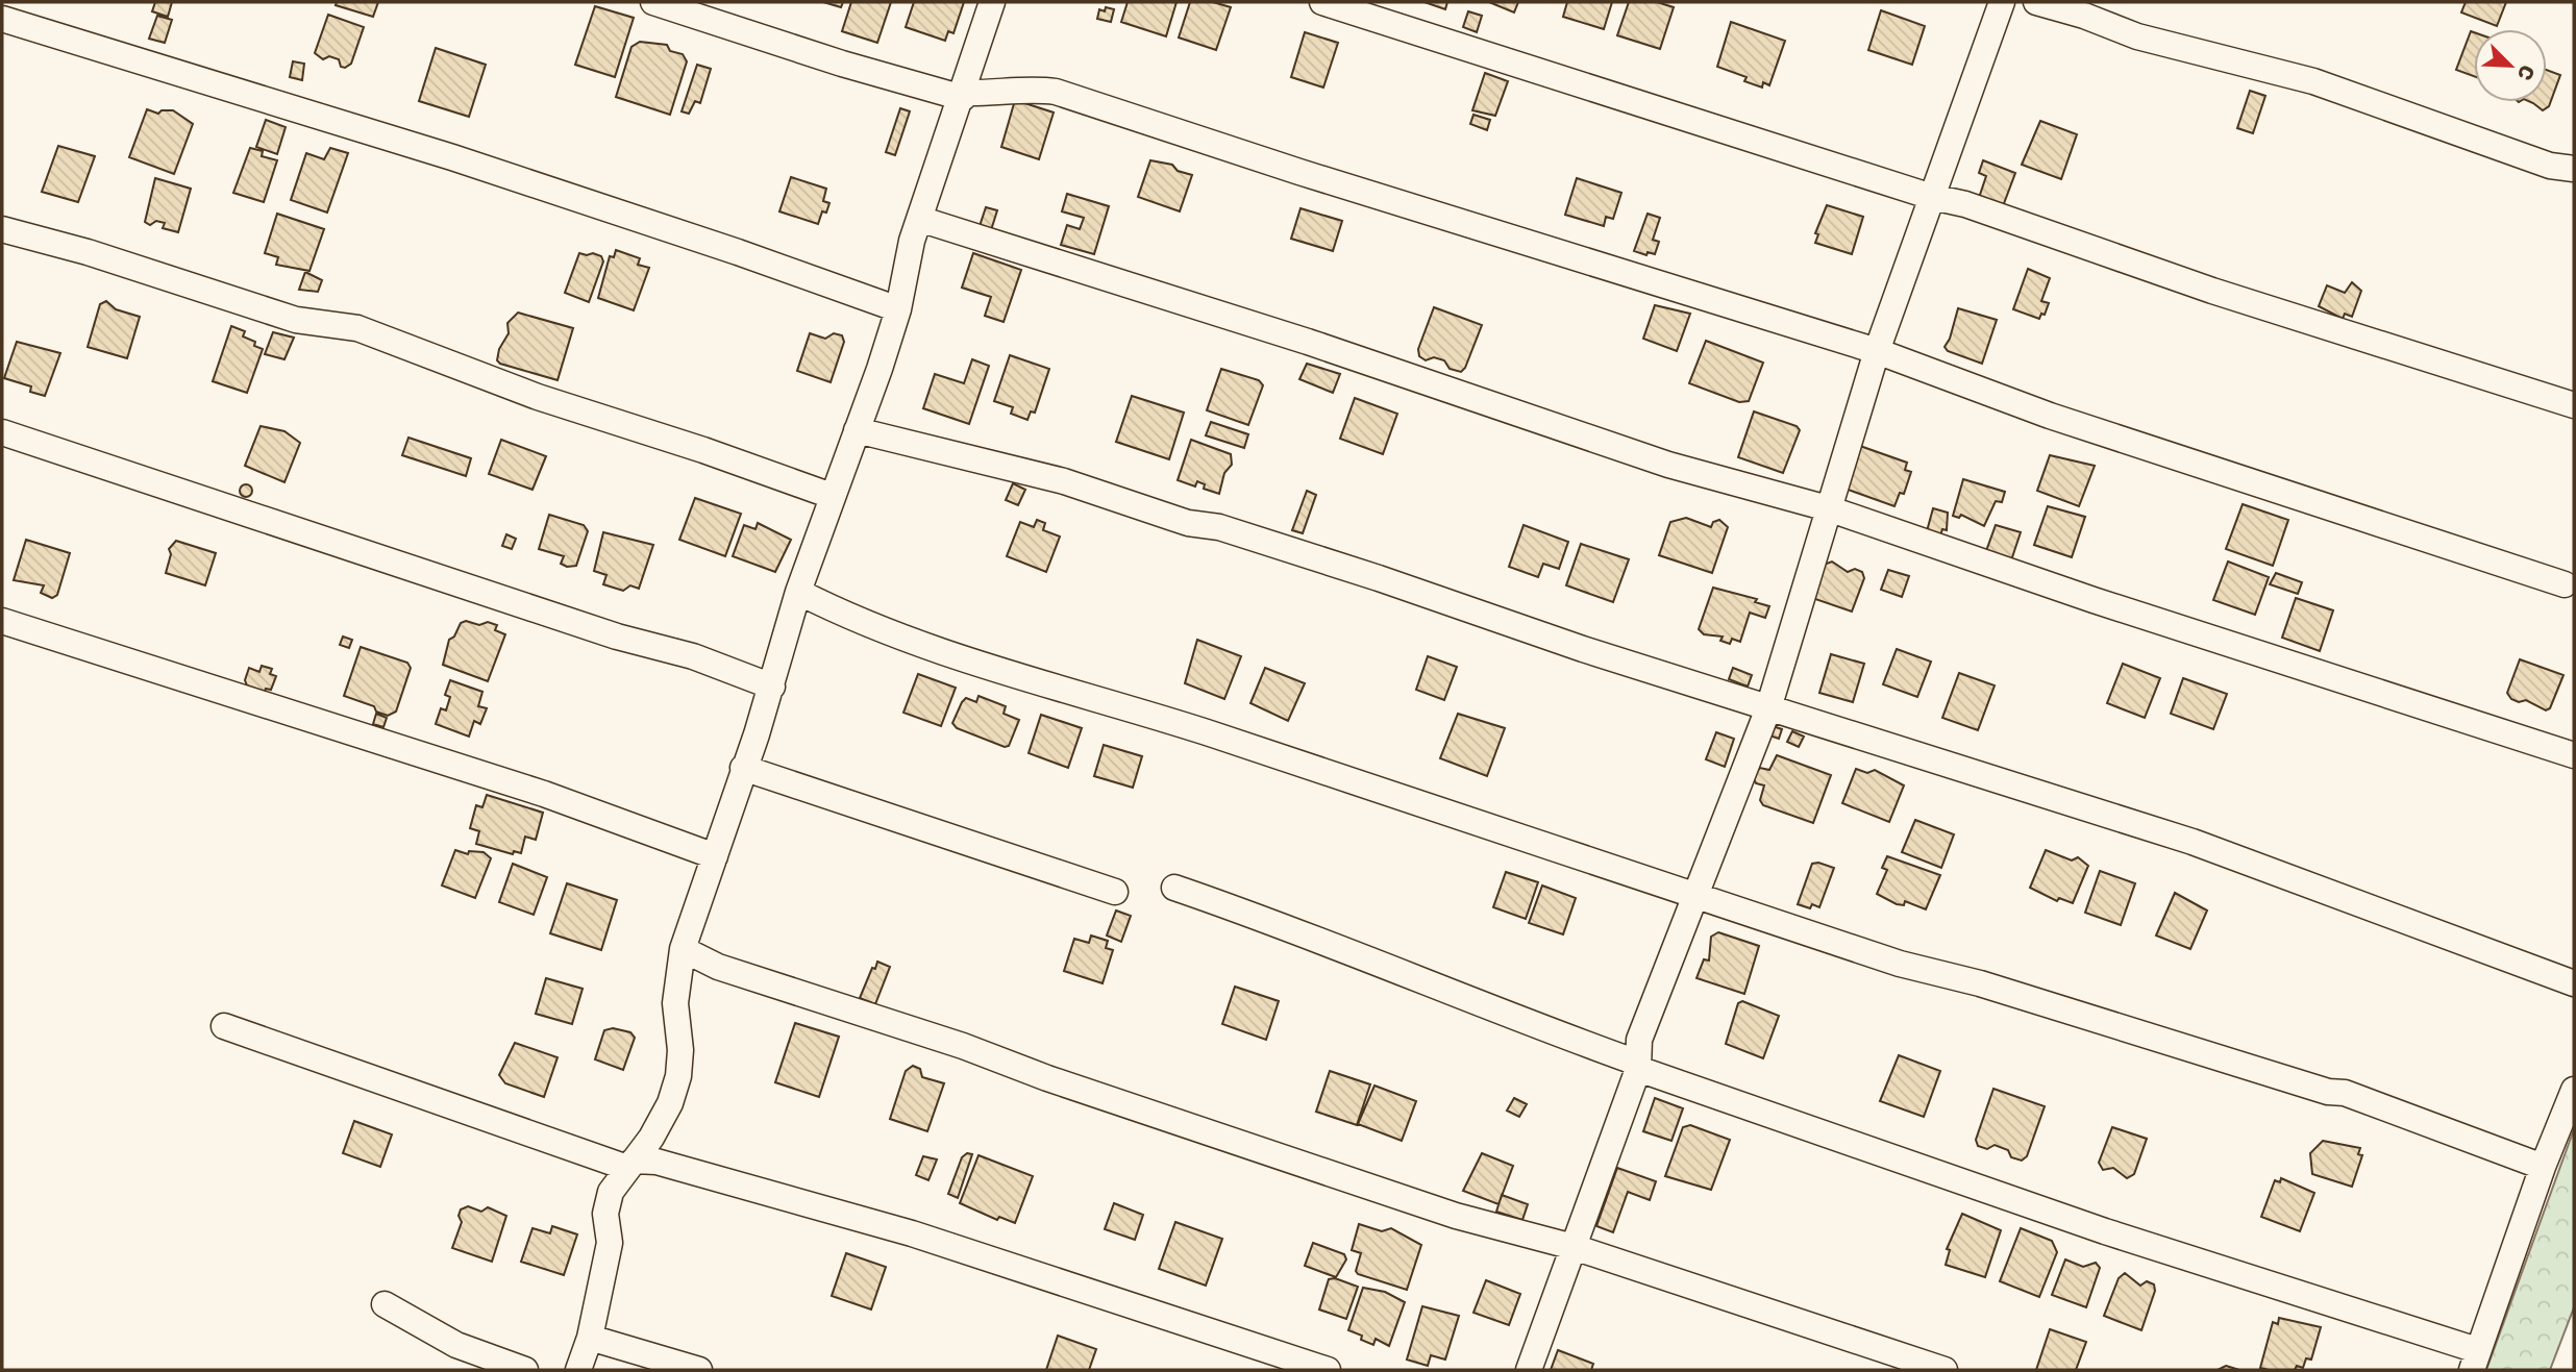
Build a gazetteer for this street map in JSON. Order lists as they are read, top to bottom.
{
  "north": "bottom right"
}
